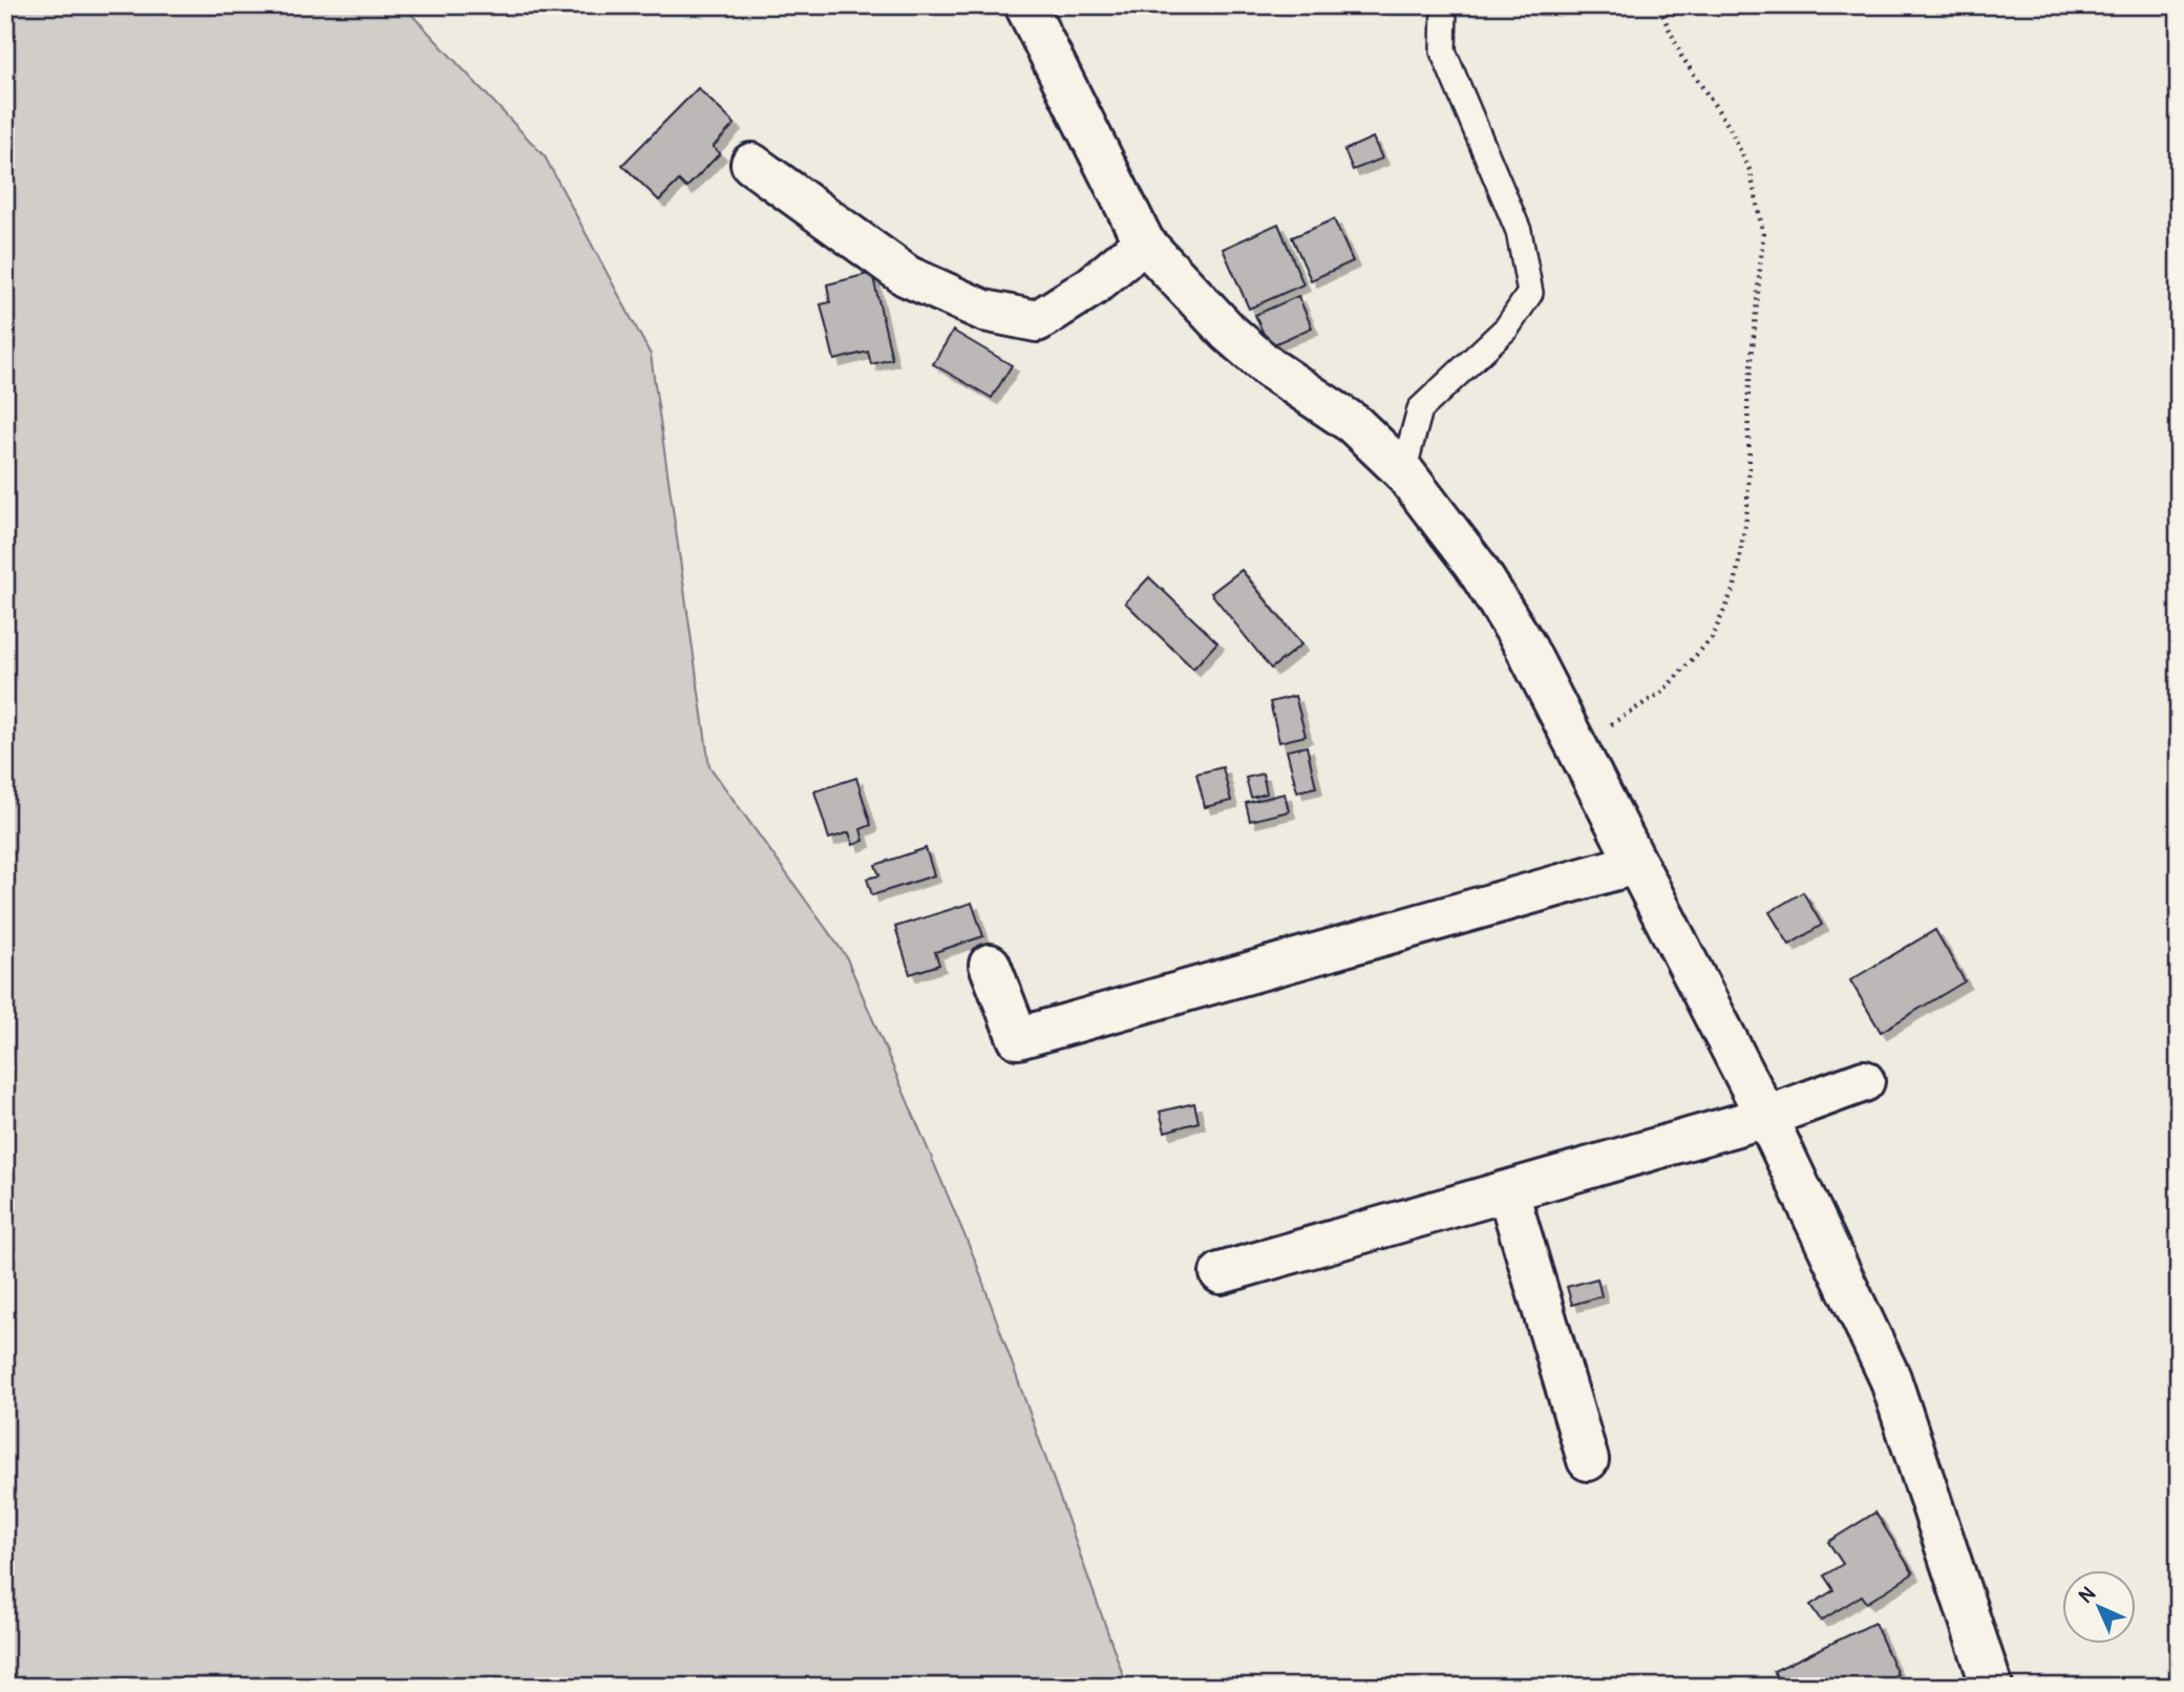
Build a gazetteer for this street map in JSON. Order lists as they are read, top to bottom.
{
  "north": "top left"
}
